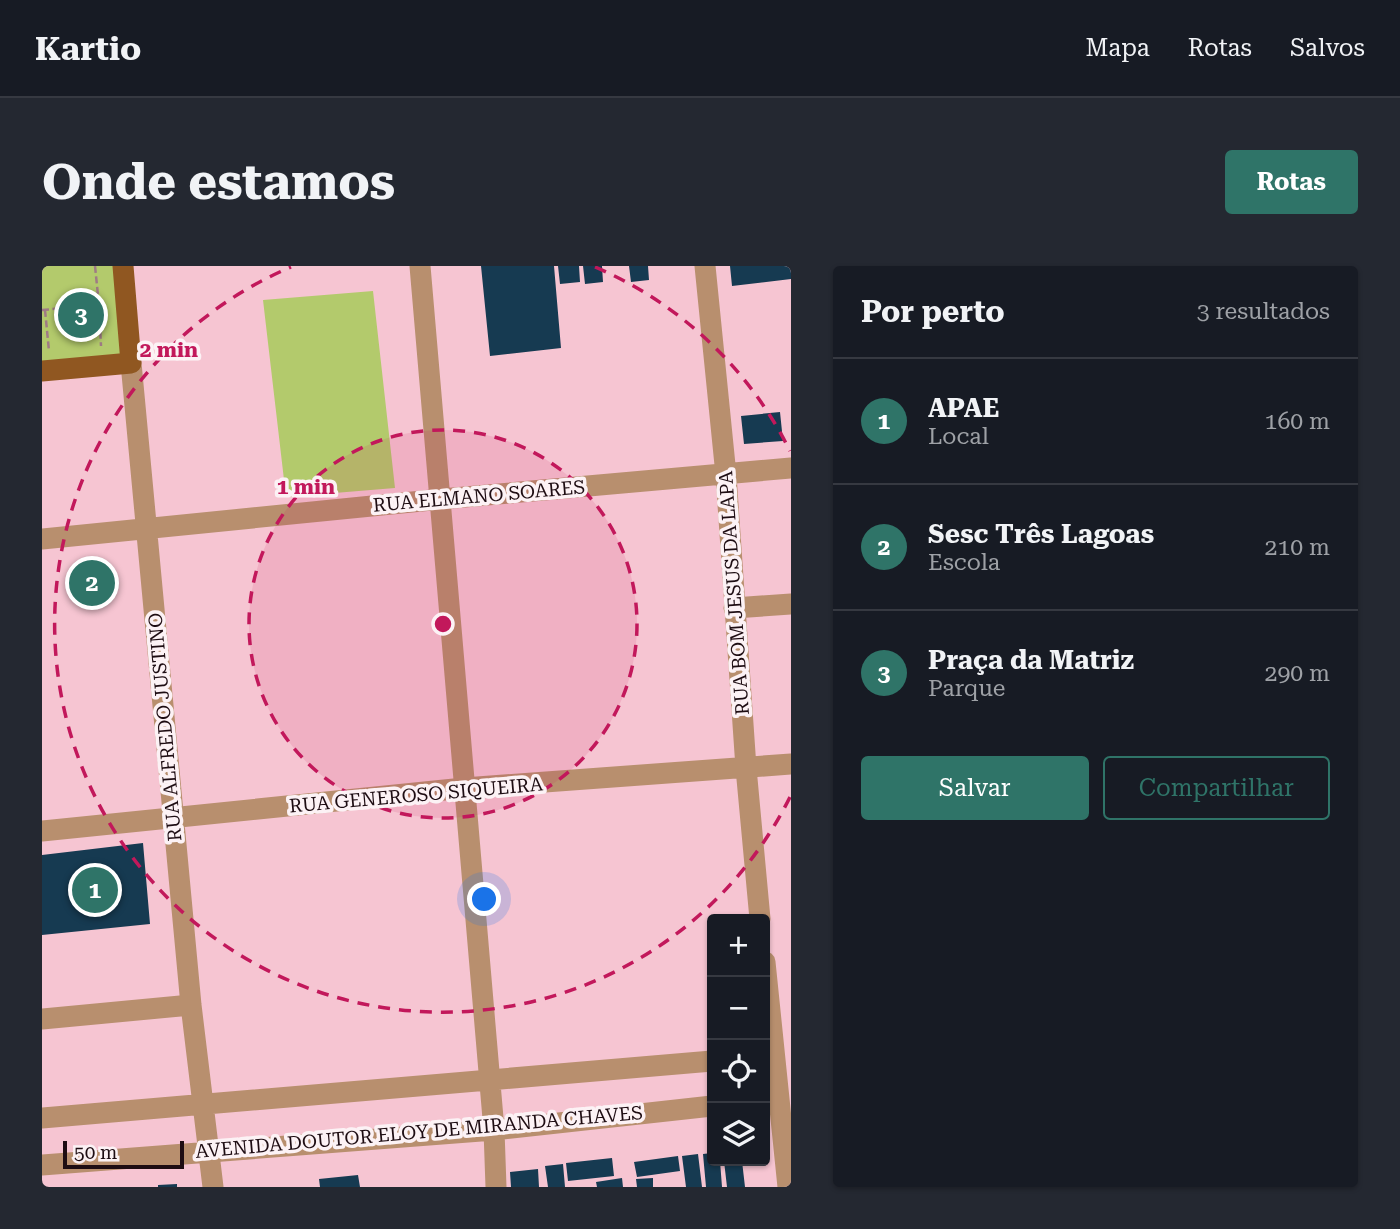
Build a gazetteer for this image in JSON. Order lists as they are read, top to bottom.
{
  "streets": {
    "main road": ["RUA ALFREDO JUSTINO"],
    "street": [
      "RUA ELMANO SOARES",
      "RUA BOM JESUS DA LAPA",
      "RUA GENEROSO SIQUEIRA",
      "AVENIDA DOUTOR ELOY DE MIRANDA CHAVES"
    ]
  },
  "crossings": [
    ["RUA ELMANO SOARES", "RUA BOM JESUS DA LAPA"],
    ["RUA ELMANO SOARES", "RUA ALFREDO JUSTINO"],
    ["RUA BOM JESUS DA LAPA", "RUA GENEROSO SIQUEIRA"],
    ["RUA ALFREDO JUSTINO", "RUA GENEROSO SIQUEIRA"],
    ["RUA ALFREDO JUSTINO", "AVENIDA DOUTOR ELOY DE MIRANDA CHAVES"]
  ],
  "scale_bar": "50 m",
  "page": {
    "header": "Kartio",
    "nav": ["Mapa", "Rotas", "Salvos"],
    "buttons": [
      "Rotas",
      ["Salvar", "Compartilhar"]
    ],
    "title": "Onde estamos",
    "heading": ["Por perto", "3 resultados"],
    "pins": ["3", "2", "1"],
    "list": [
      {
        "mark": "1",
        "name": "APAE",
        "note": "Local",
        "value": "160 m"
      },
      {
        "mark": "2",
        "name": "Sesc Três Lagoas",
        "note": "Escola",
        "value": "210 m"
      },
      {
        "mark": "3",
        "name": "Praça da Matriz",
        "note": "Parque",
        "value": "290 m"
      }
    ],
    "map_buttons": ["+", "−"],
    "scale": "50 m"
  },
  "rings": ["2 min", "1 min"]
}
